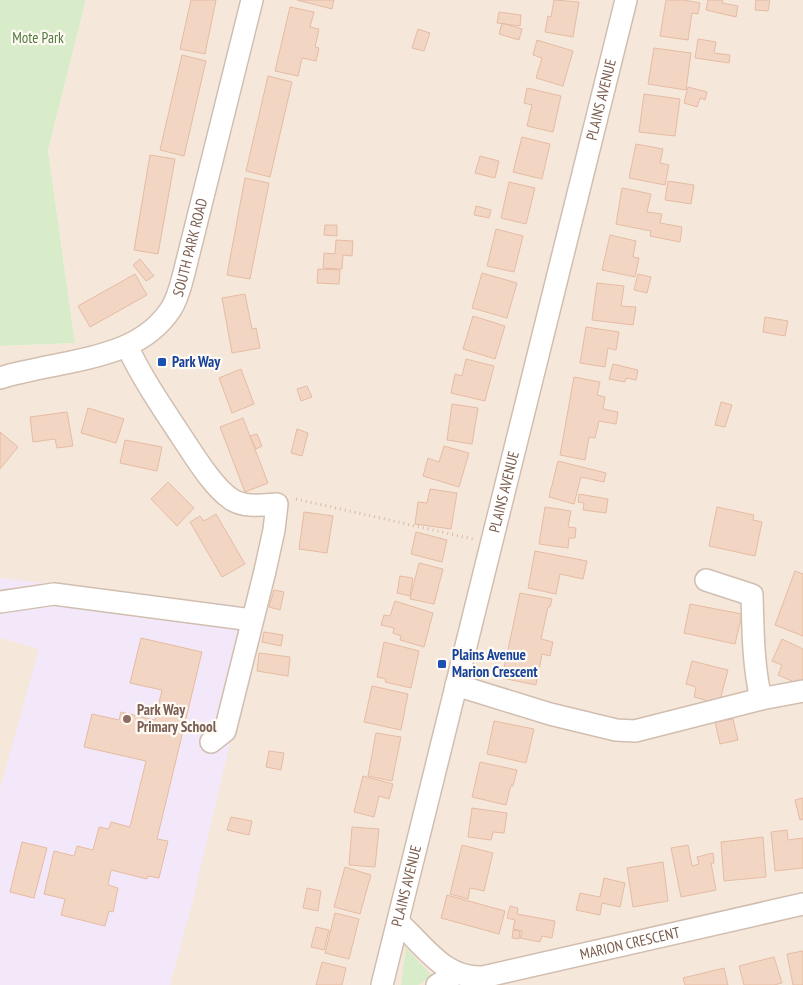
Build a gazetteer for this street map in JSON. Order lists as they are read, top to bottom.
{
  "streets": {
    "street": ["PLAINS AVENUE", "SOUTH PARK ROAD", "MARION CRESCENT"]
  },
  "parks": ["Mote Park"],
  "places": {
    "transit": ["Park Way", "Plains Avenue Marion Crescent"],
    "other": ["Park Way Primary School"]
  }
}
